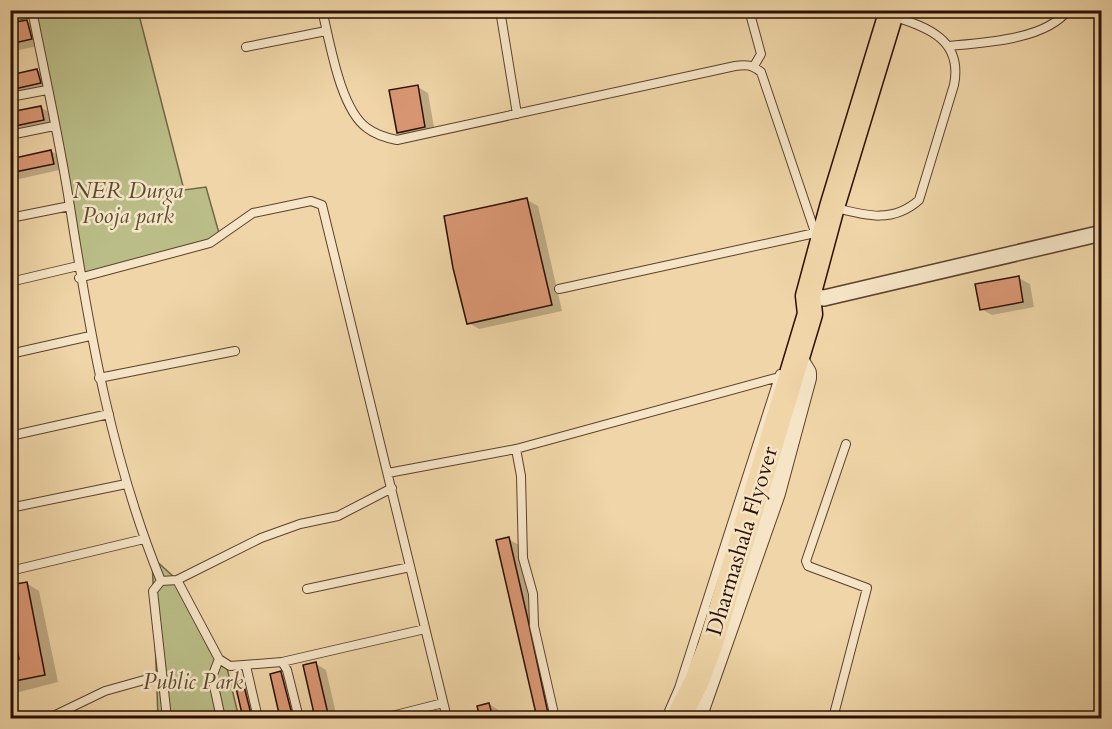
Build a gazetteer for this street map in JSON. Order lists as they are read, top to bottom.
{
  "streets": {
    "main road": ["Dharmashala Flyover"]
  },
  "parks": ["NER Durga Pooja park", "Public Park"]
}
